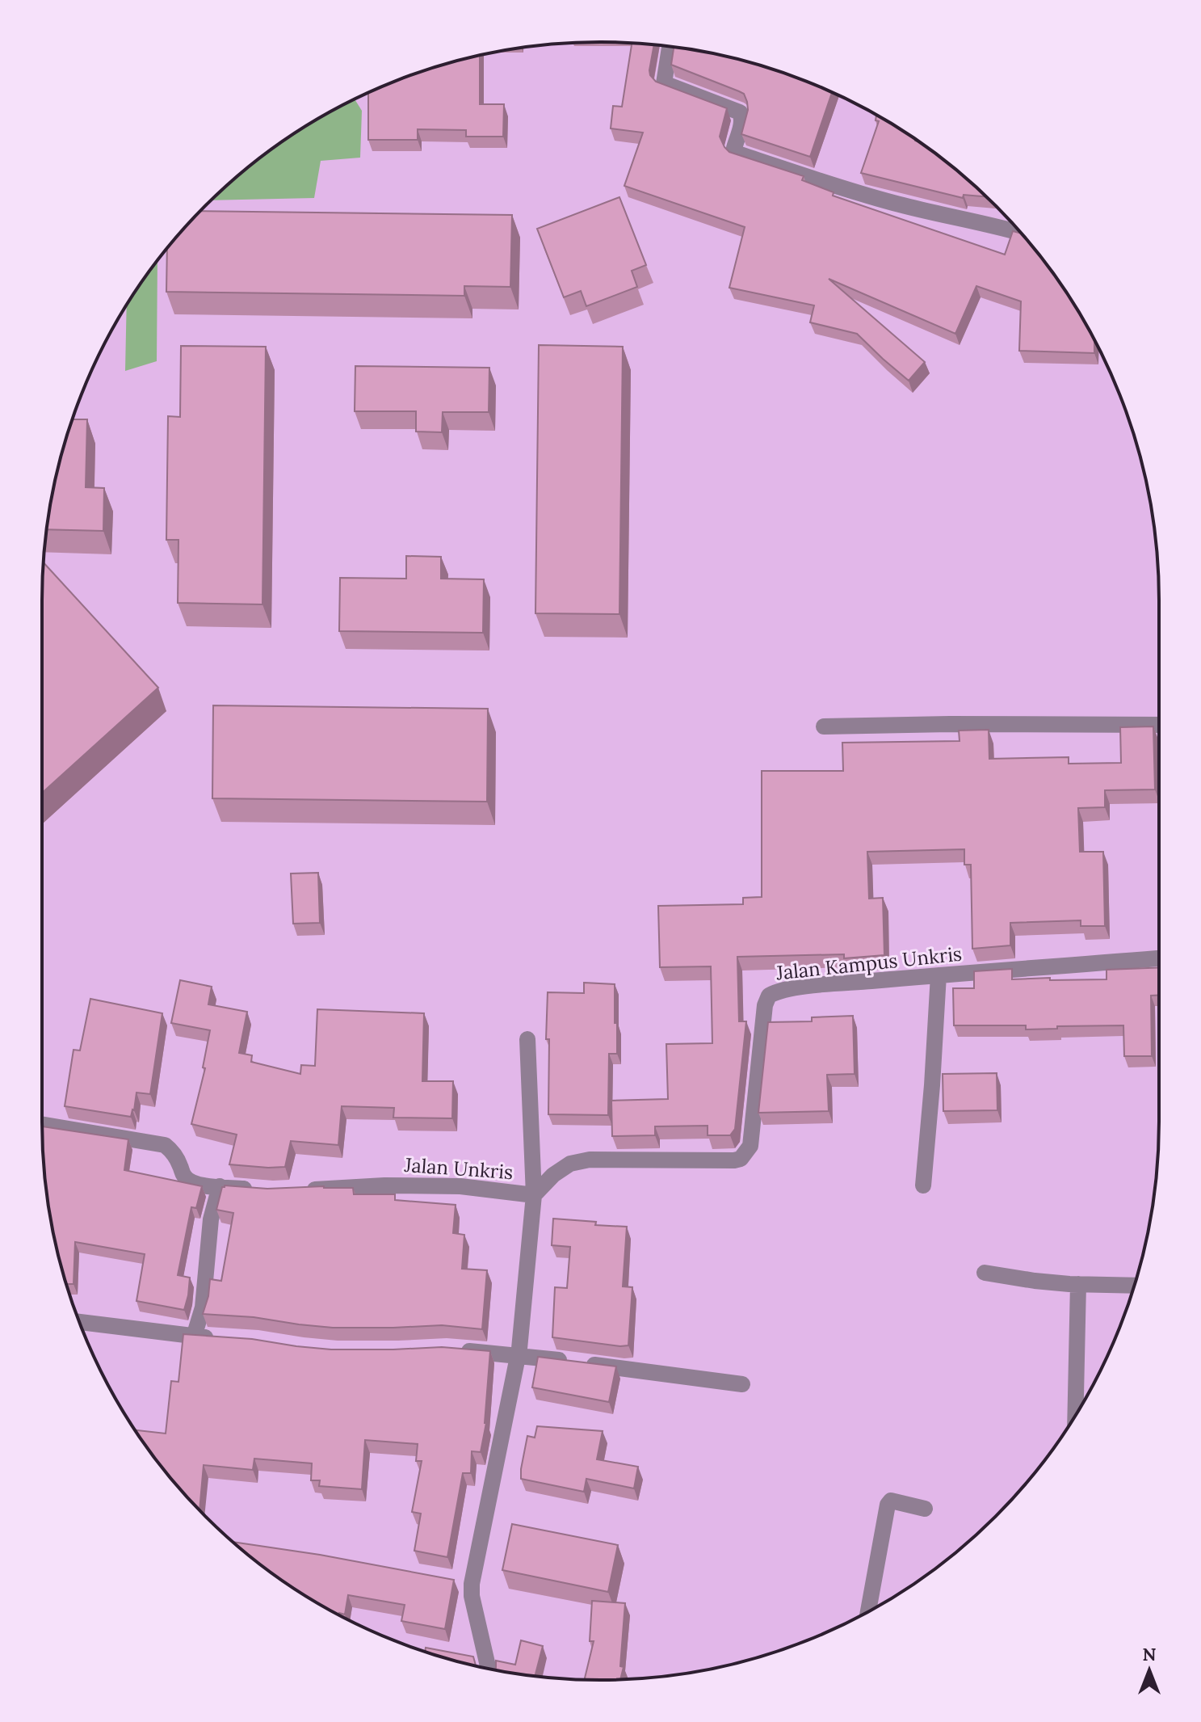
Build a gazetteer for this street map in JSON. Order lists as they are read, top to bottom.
{
  "streets": {
    "street": ["Jalan Kampus Unkris", "Jalan Unkris"]
  },
  "crossings": [
    ["Jalan Kampus Unkris", "Jalan Unkris"]
  ],
  "north": "top"
}
